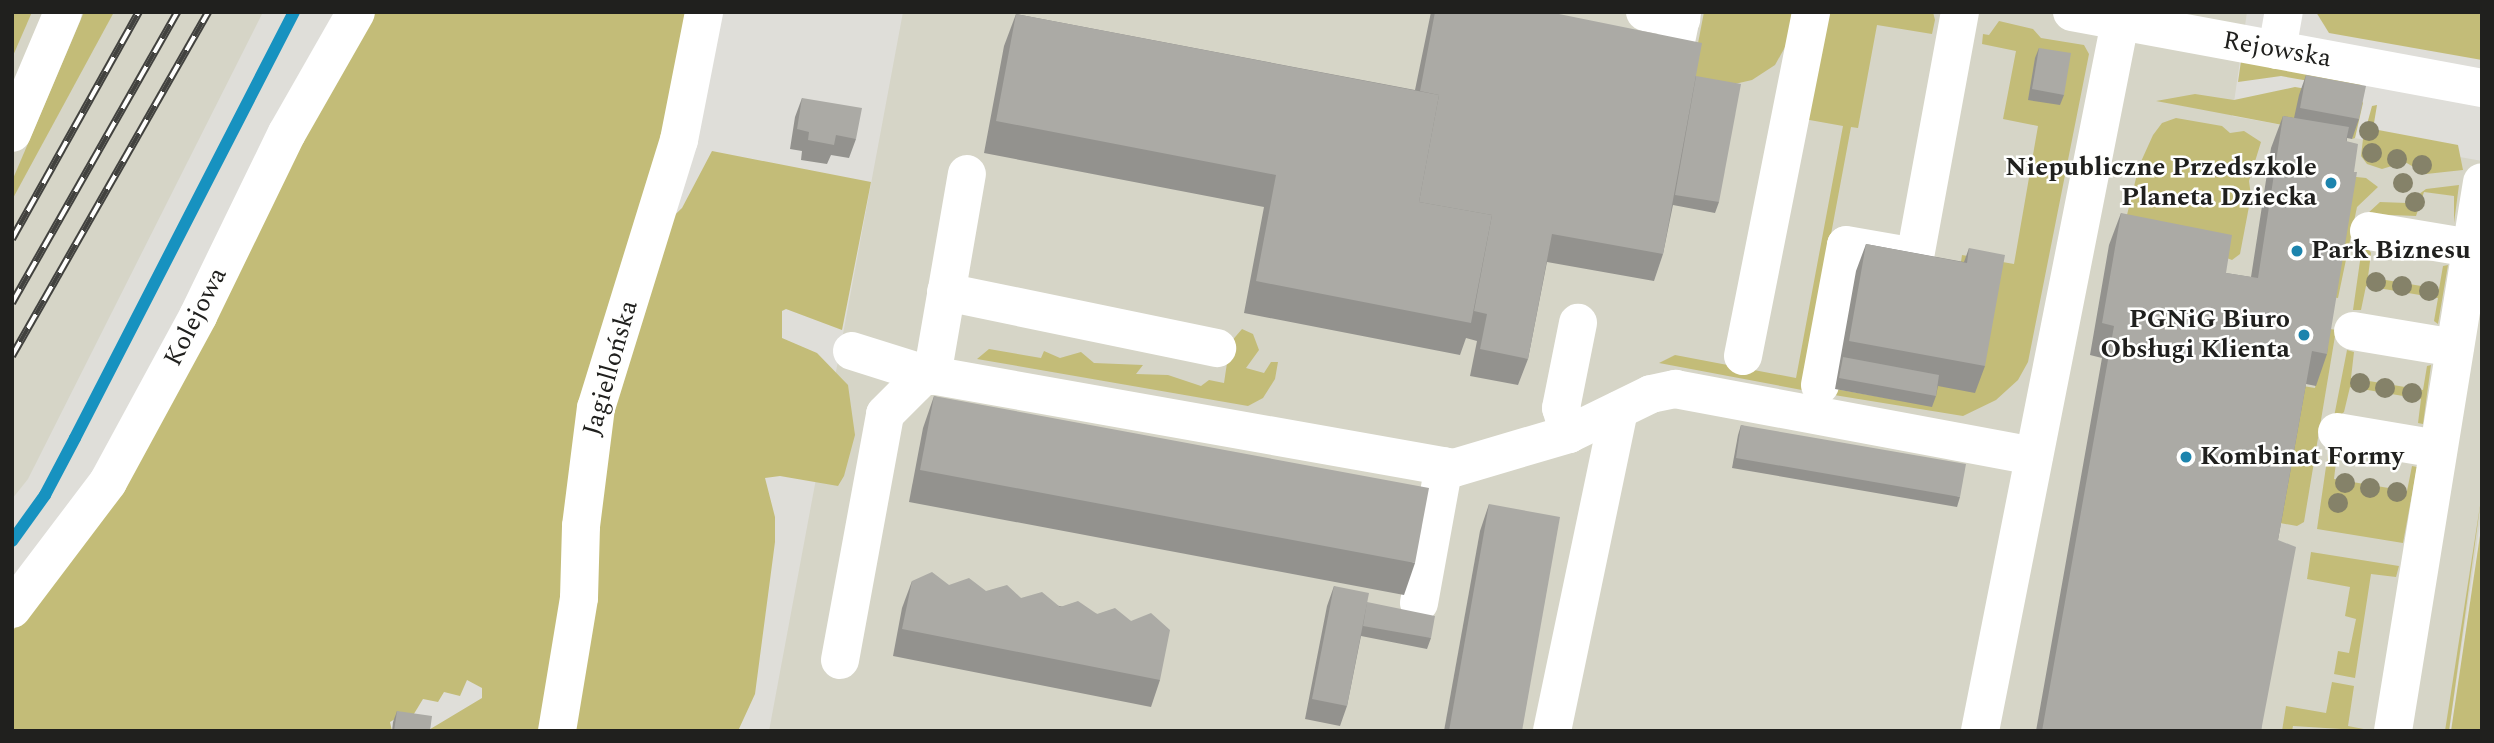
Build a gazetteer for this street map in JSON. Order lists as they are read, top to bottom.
{
  "streets": {
    "street": ["Rejowska", "Kolejowa", "Jagiellońska"]
  },
  "places": [
    "Niepubliczne Przedszkole Planeta Dziecka",
    "Park Biznesu",
    "PGNiG Biuro Obsługi Klienta",
    "Kombinat Formy"
  ]
}
